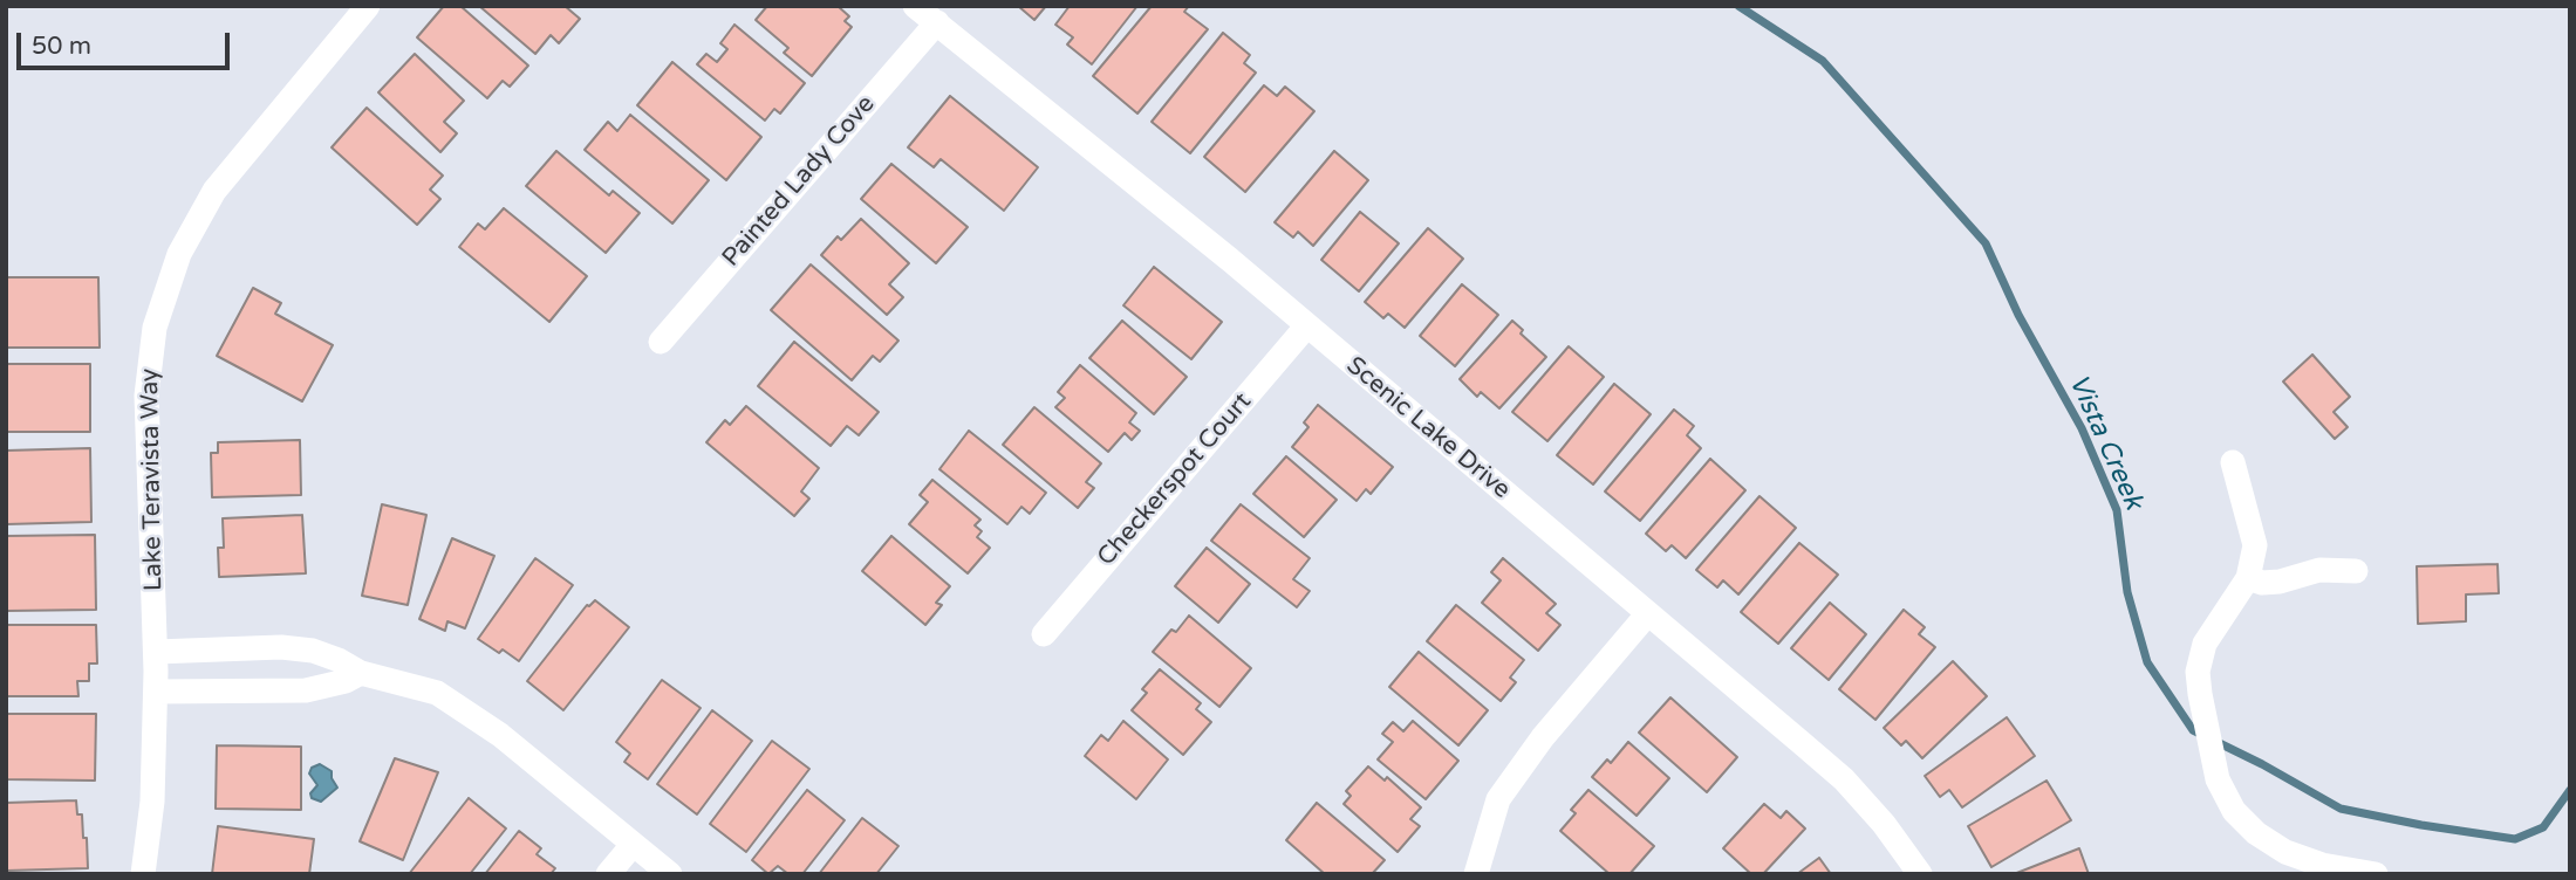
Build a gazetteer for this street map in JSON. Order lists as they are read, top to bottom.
{
  "streets": {
    "street": [
      "Painted Lady Cove",
      "Scenic Lake Drive",
      "Lake Teravista Way",
      "Checkerspot Court"
    ]
  },
  "crossings": [
    ["Painted Lady Cove", "Scenic Lake Drive"],
    ["Scenic Lake Drive", "Checkerspot Court"]
  ],
  "water": ["Vista Creek"],
  "scale_bar": "50 m"
}
